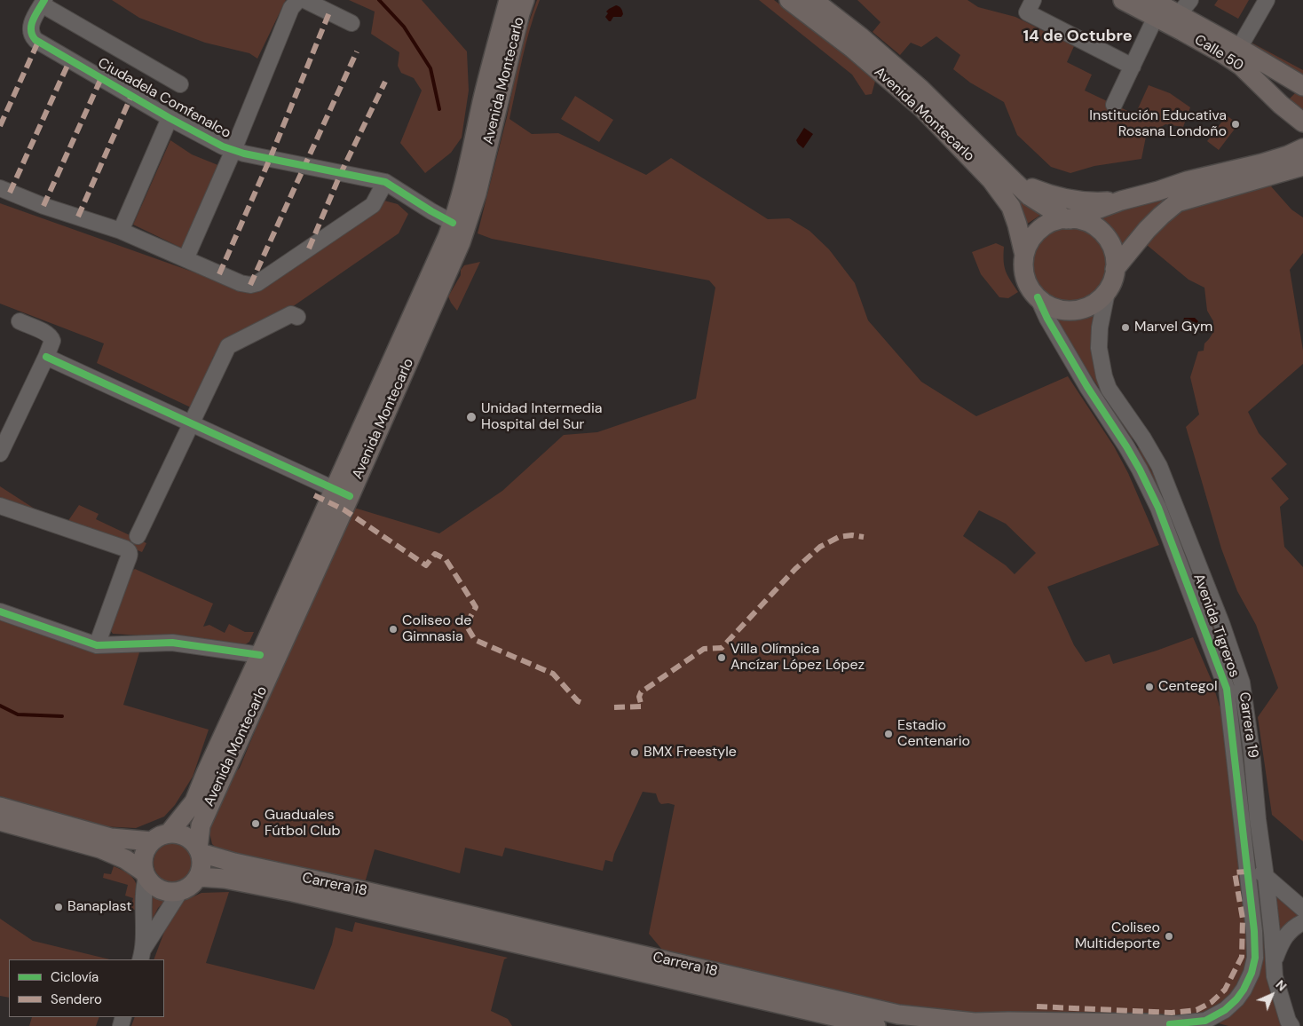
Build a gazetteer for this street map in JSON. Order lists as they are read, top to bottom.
{
  "streets": {
    "main road": ["Calle 50", "Avenida Montecarlo", "Carrera 18"],
    "street": ["Ciudadela Comfenalco", "Avenida Tigreros", "Carrera 19"]
  },
  "crossings": [
    ["Avenida Montecarlo", "Ciudadela Comfenalco"],
    ["Avenida Montecarlo", "Avenida Tigreros"],
    ["Avenida Montecarlo", "Carrera 19"],
    ["Avenida Montecarlo", "Carrera 18"],
    ["Avenida Tigreros", "Carrera 19"],
    ["Avenida Tigreros", "Carrera 18"]
  ],
  "districts": ["14 de Octubre"],
  "places": [
    "Institución Educativa Rosana Londoño",
    "Marvel Gym",
    "Unidad Intermedia Hospital del Sur",
    "Coliseo de Gimnasia",
    "Villa Olímpica Ancízar López López",
    "Centegol",
    "Estadio Centenario",
    "BMX Freestyle",
    "Guaduales Fútbol Club",
    "Banaplast",
    "Coliseo Multideporte"
  ],
  "legend": ["Ciclovía", "Sendero"],
  "north": "top right"
}
